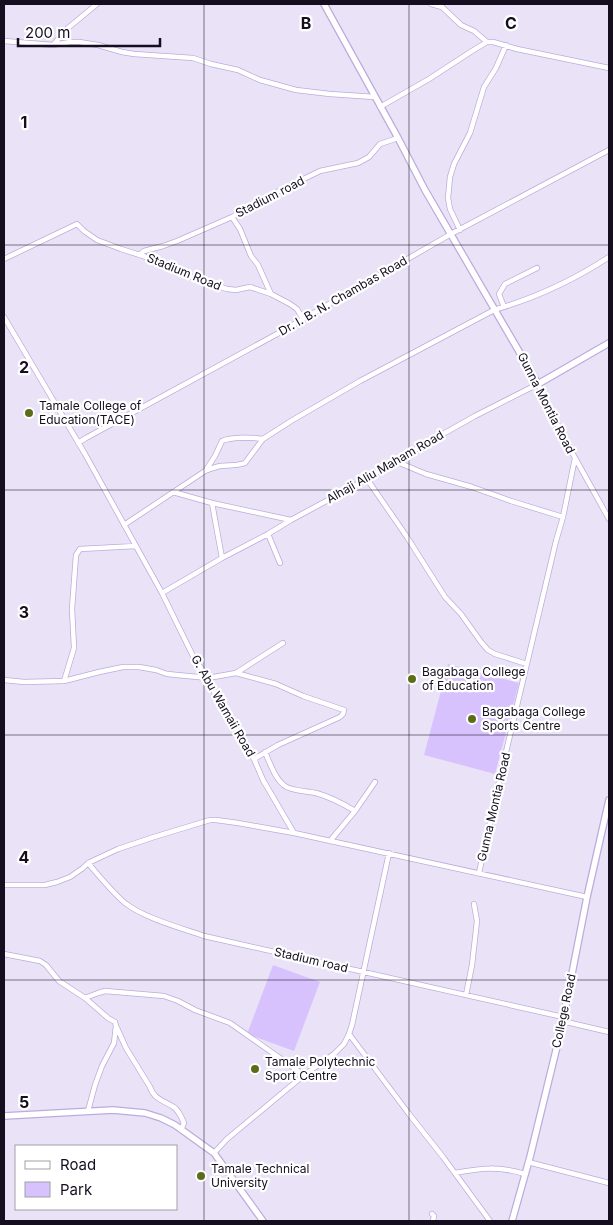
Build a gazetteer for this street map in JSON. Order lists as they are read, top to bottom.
{
  "streets": {
    "street": [
      "Stadium road",
      "Stadium Road",
      "Dr. I. B. N. Chambas Road",
      "Gunna Montia Road",
      "Alhaji Aliu Maham Road",
      "G. Abu Wamaii Road",
      "College Road"
    ]
  },
  "crossings": [
    ["Stadium road", "Stadium Road"],
    ["Stadium road", "Gunna Montia Road"],
    ["Stadium road", "College Road"],
    ["Stadium Road", "Dr. I. B. N. Chambas Road"],
    ["Dr. I. B. N. Chambas Road", "Gunna Montia Road"],
    ["Dr. I. B. N. Chambas Road", "G. Abu Wamaii Road"],
    ["Gunna Montia Road", "Alhaji Aliu Maham Road"],
    ["Alhaji Aliu Maham Road", "G. Abu Wamaii Road"]
  ],
  "places": [
    "Tamale College of Education(TACE)",
    "Bagabaga College of Education",
    "Bagabaga College Sports Centre",
    "Tamale Polytechnic Sport Centre",
    "Tamale Technical University"
  ],
  "legend": ["Road", "Park"],
  "scale_bar": "200 m",
  "grid": {
    "columns": ["B", "C"],
    "rows": [
      "1",
      "2",
      "3",
      "4",
      "5"
    ]
  }
}
